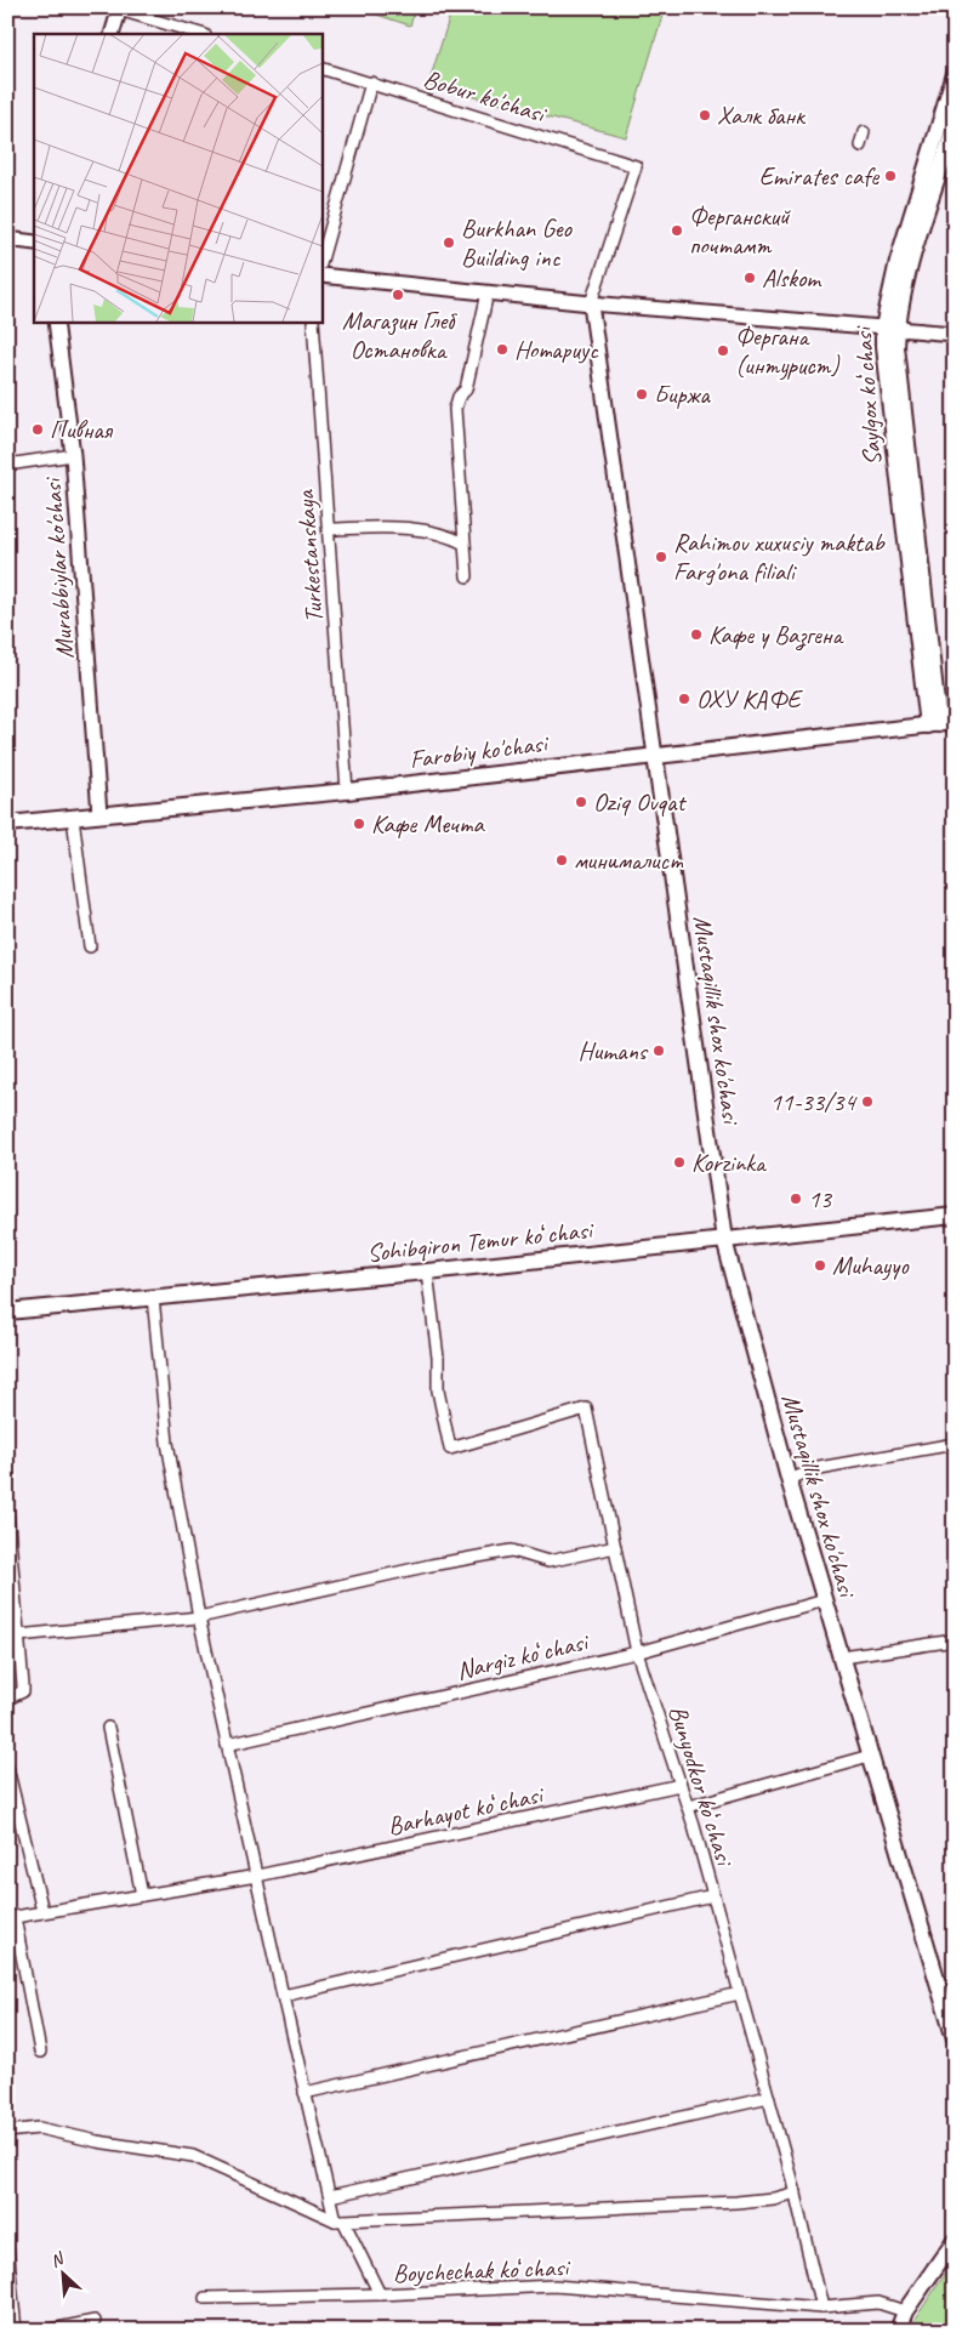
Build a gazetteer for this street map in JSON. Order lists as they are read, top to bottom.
{
  "streets": {
    "main road": [
      "Saylgox koʻchasi",
      "Farobiy ko'chasi",
      "Mustaqillik shox ko'chasi",
      "Sohibqiron Temur koʻchasi"
    ],
    "street": [
      "Bobur ko'chasi",
      "Turkestanskaya",
      "Murabbiylar ko'chasi",
      "Nargiz koʻchasi",
      "Bunyodkor koʻchasi",
      "Barhayot koʻchasi",
      "Boychechak koʻchasi"
    ]
  },
  "crossings": [
    ["Bobur ko'chasi", "Mustaqillik shox ko'chasi"],
    ["Saylgox koʻchasi", "Farobiy ko'chasi"],
    ["Turkestanskaya", "Farobiy ko'chasi"],
    ["Murabbiylar ko'chasi", "Farobiy ko'chasi"],
    ["Farobiy ko'chasi", "Mustaqillik shox ko'chasi"],
    ["Mustaqillik shox ko'chasi", "Sohibqiron Temur koʻchasi"],
    ["Mustaqillik shox ko'chasi", "Nargiz koʻchasi"],
    ["Sohibqiron Temur koʻchasi", "Bunyodkor koʻchasi"],
    ["Sohibqiron Temur koʻchasi", "Boychechak koʻchasi"],
    ["Nargiz koʻchasi", "Bunyodkor koʻchasi"],
    ["Nargiz koʻchasi", "Boychechak koʻchasi"],
    ["Bunyodkor koʻchasi", "Barhayot koʻchasi"],
    ["Bunyodkor koʻchasi", "Boychechak koʻchasi"],
    ["Barhayot koʻchasi", "Boychechak koʻchasi"]
  ],
  "places": [
    "Халк банк",
    "Emirates cafe",
    "Ферганский почтамт",
    "Burkhan Geo Building inc",
    "Alskom",
    "Магазин Глеб Остановка",
    "Нотариус",
    "Фергана (интурист)",
    "Биржа",
    "Пивная",
    "Rahimov xuxusiy maktab Farg'ona filiali",
    "Кафе у Вазгена",
    "ОХУ КАФЕ",
    "Oziq Ovqat",
    "Кафе Мечта",
    "минималист",
    "Humans",
    "11-33/34",
    "Korzinka",
    "13",
    "Muhayyo"
  ],
  "north": "top left"
}
